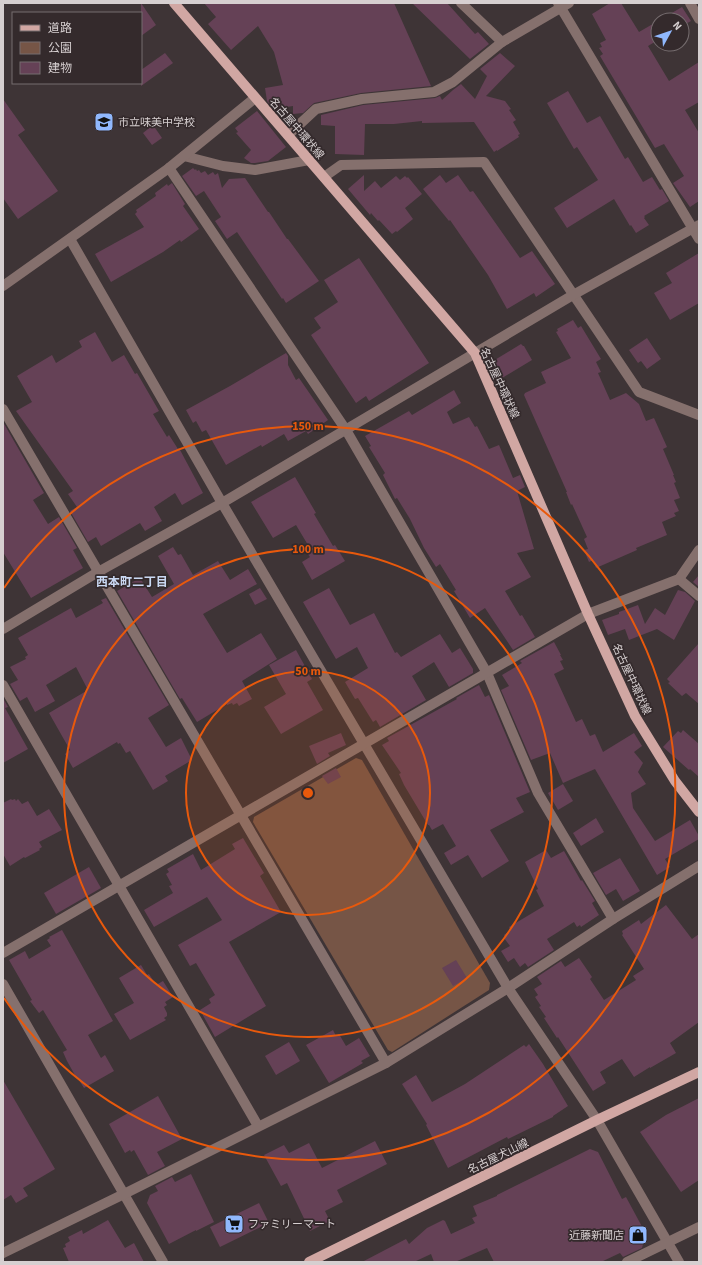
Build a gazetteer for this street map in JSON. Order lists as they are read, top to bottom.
{
  "streets": {
    "main road": ["名古屋中環状線", "名古屋犬山線"]
  },
  "districts": ["西本町二丁目"],
  "places": {
    "school or university": ["市立味美中学校"],
    "supermarket": ["ファミリーマート"],
    "shop": ["近藤新聞店"]
  },
  "legend": ["道路", "公園", "建物"],
  "north": "top right",
  "rings": ["150 m", "100 m", "50 m"]
}
